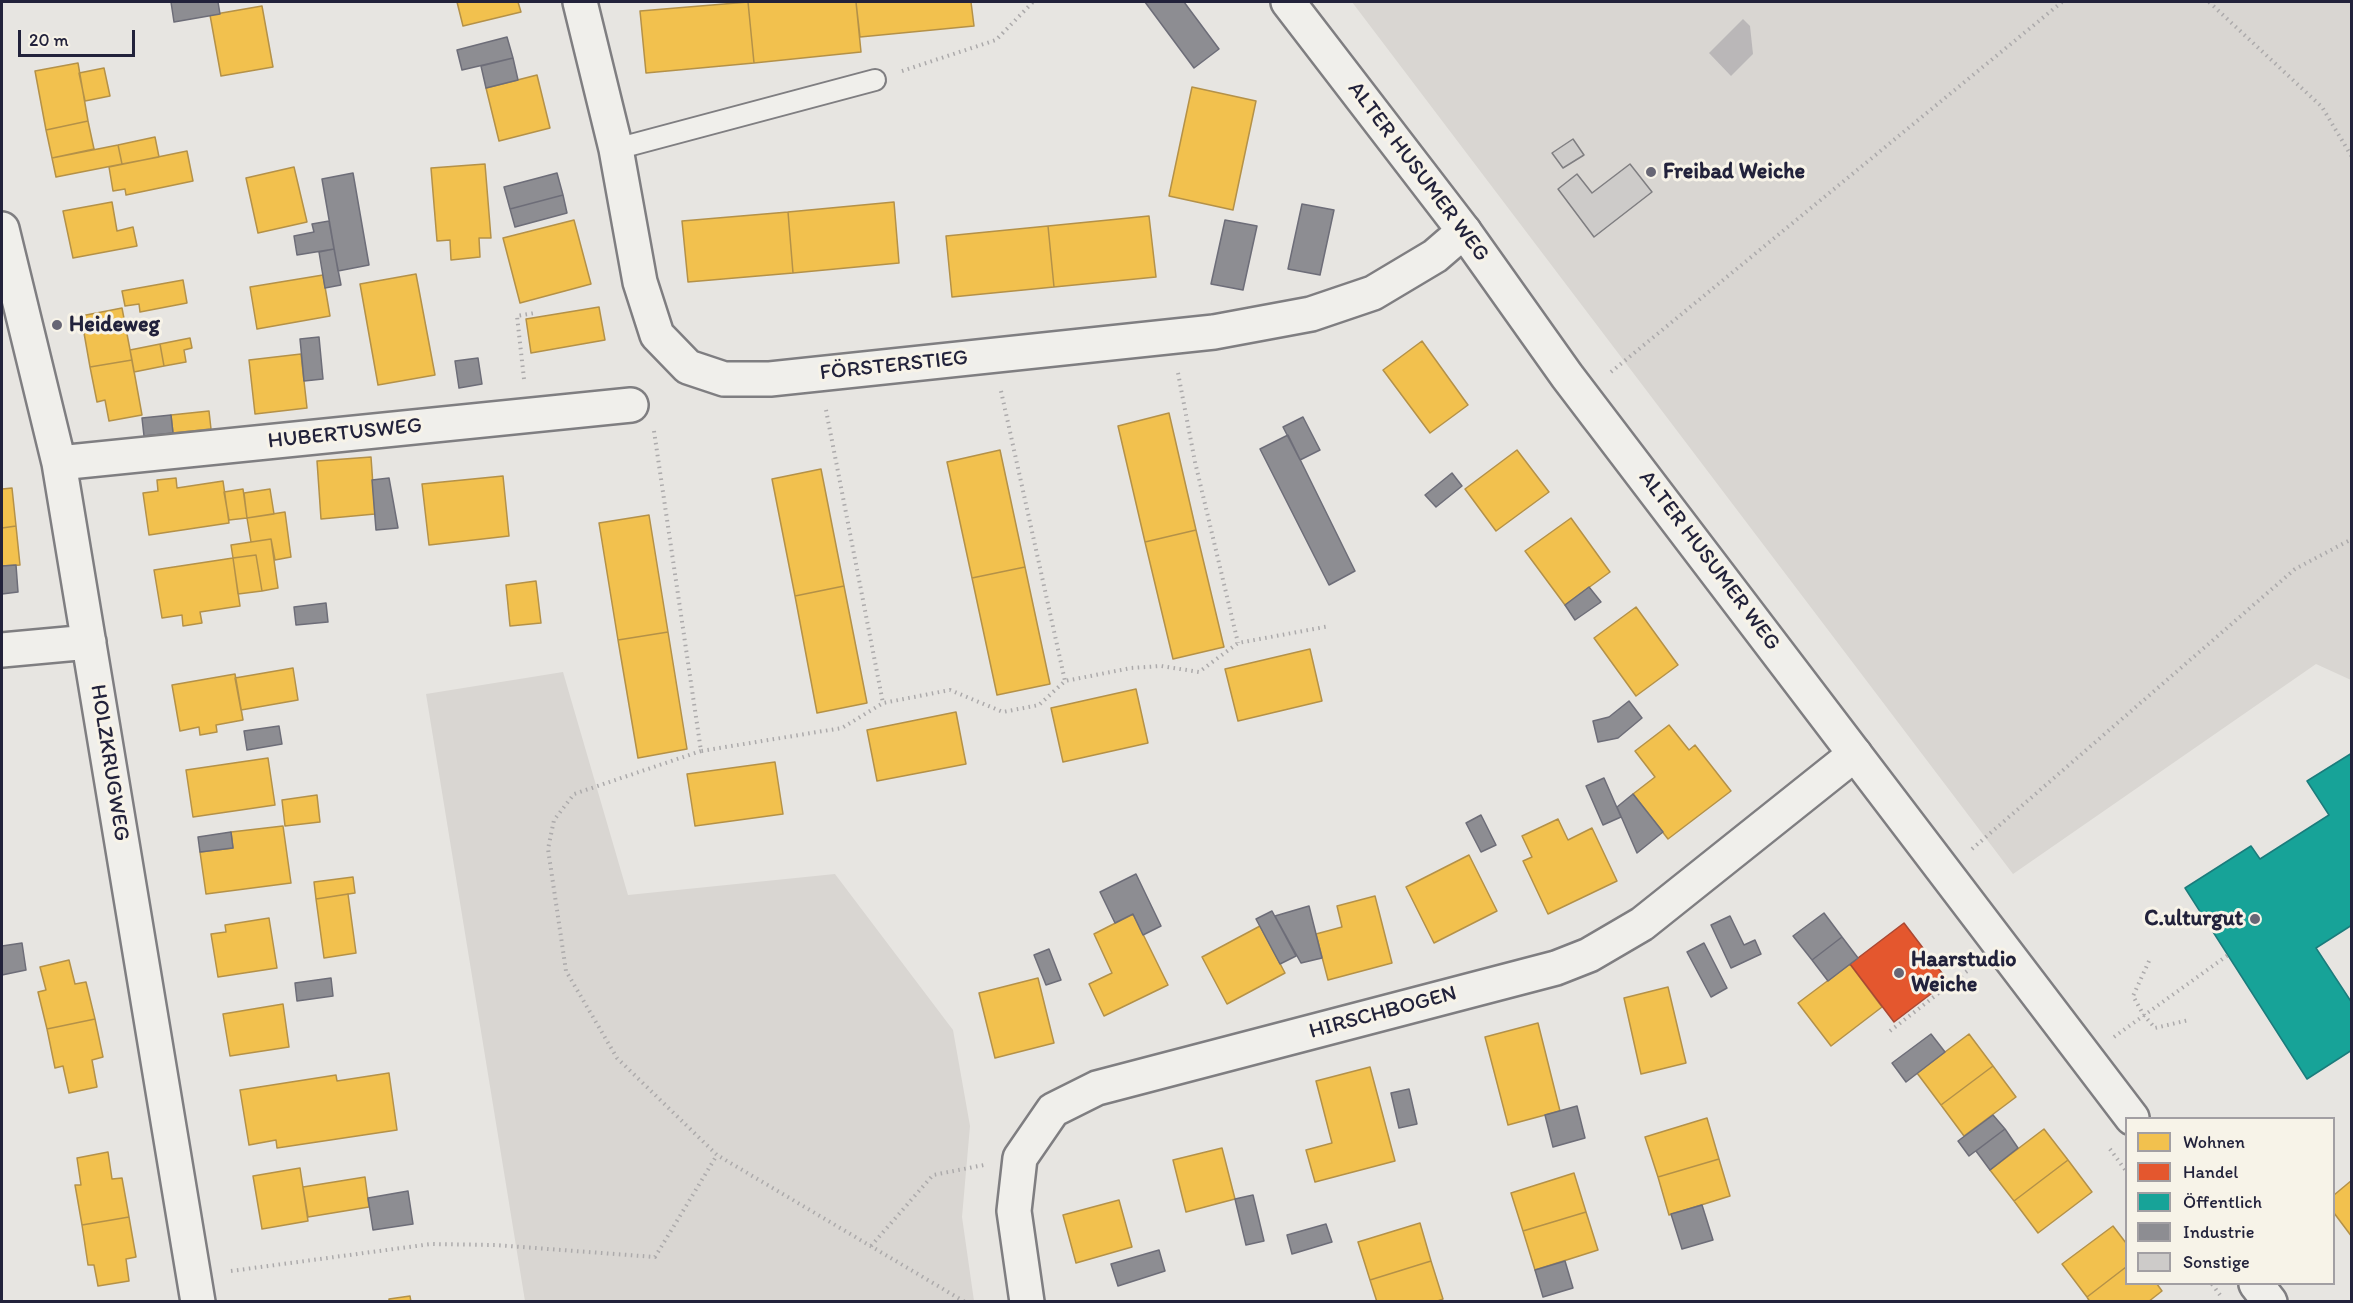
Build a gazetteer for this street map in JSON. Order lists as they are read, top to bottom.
{
  "streets": {
    "street": [
      "ALTER HUSUMER WEG",
      "FÖRSTERSTIEG",
      "HUBERTUSWEG",
      "HOLZKRUGWEG",
      "HIRSCHBOGEN"
    ]
  },
  "crossings": [
    ["ALTER HUSUMER WEG", "FÖRSTERSTIEG"],
    ["ALTER HUSUMER WEG", "HIRSCHBOGEN"],
    ["HUBERTUSWEG", "HOLZKRUGWEG"]
  ],
  "places": [
    "Freibad Weiche",
    "Heideweg",
    "C.ulturgut",
    "Haarstudio Weiche"
  ],
  "legend": [
    "Wohnen",
    "Handel",
    "Öffentlich",
    "Industrie",
    "Sonstige"
  ],
  "scale_bar": "20 m"
}
